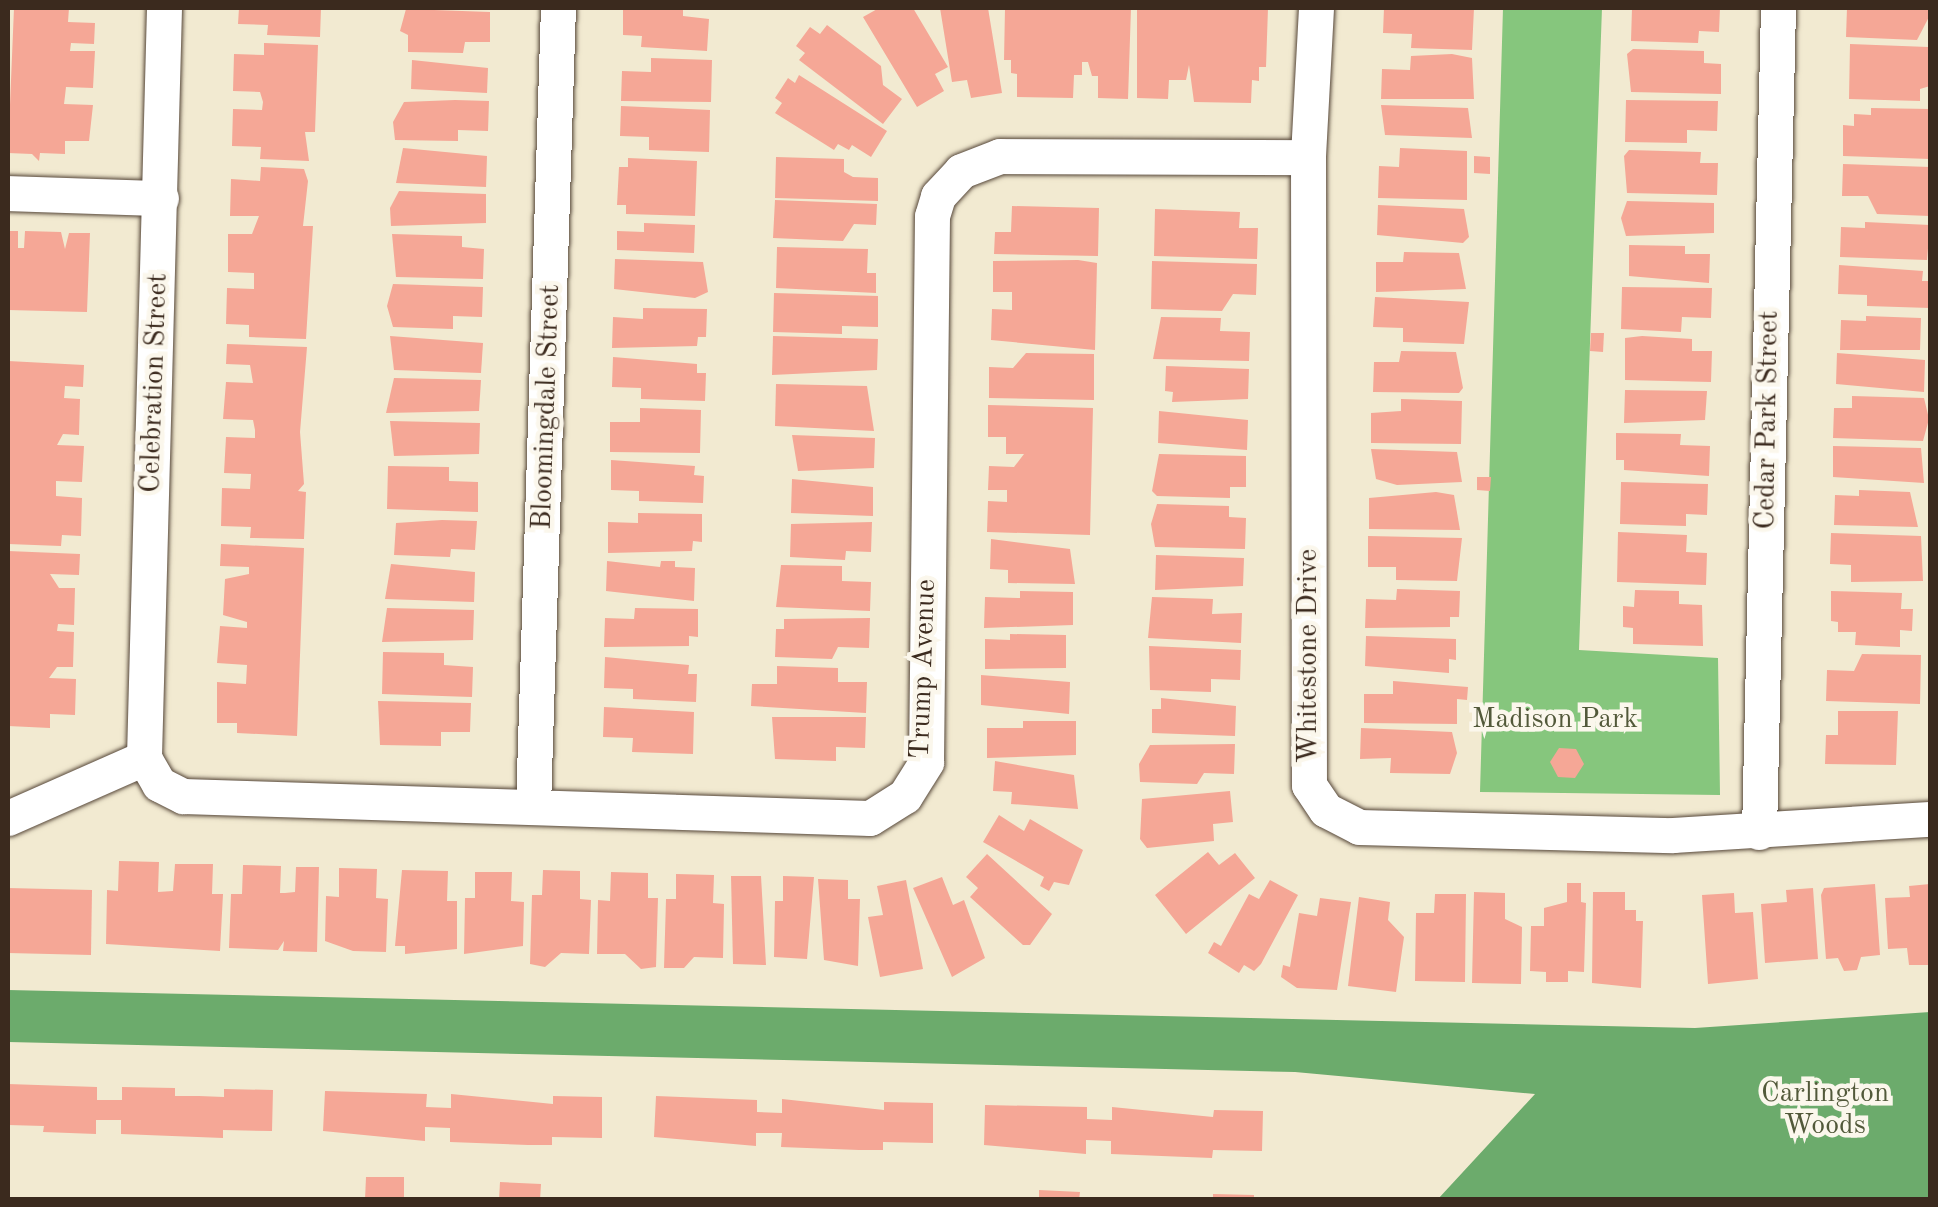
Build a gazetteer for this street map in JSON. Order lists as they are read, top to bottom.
{
  "streets": {
    "street": [
      "Celebration Street",
      "Bloomingdale Street",
      "Cedar Park Street",
      "Whitestone Drive",
      "Trump Avenue"
    ]
  },
  "crossings": [
    ["Celebration Street", "Trump Avenue"],
    ["Bloomingdale Street", "Trump Avenue"],
    ["Cedar Park Street", "Whitestone Drive"],
    ["Whitestone Drive", "Trump Avenue"]
  ],
  "parks": ["Madison Park", "Carlington Woods"]
}
